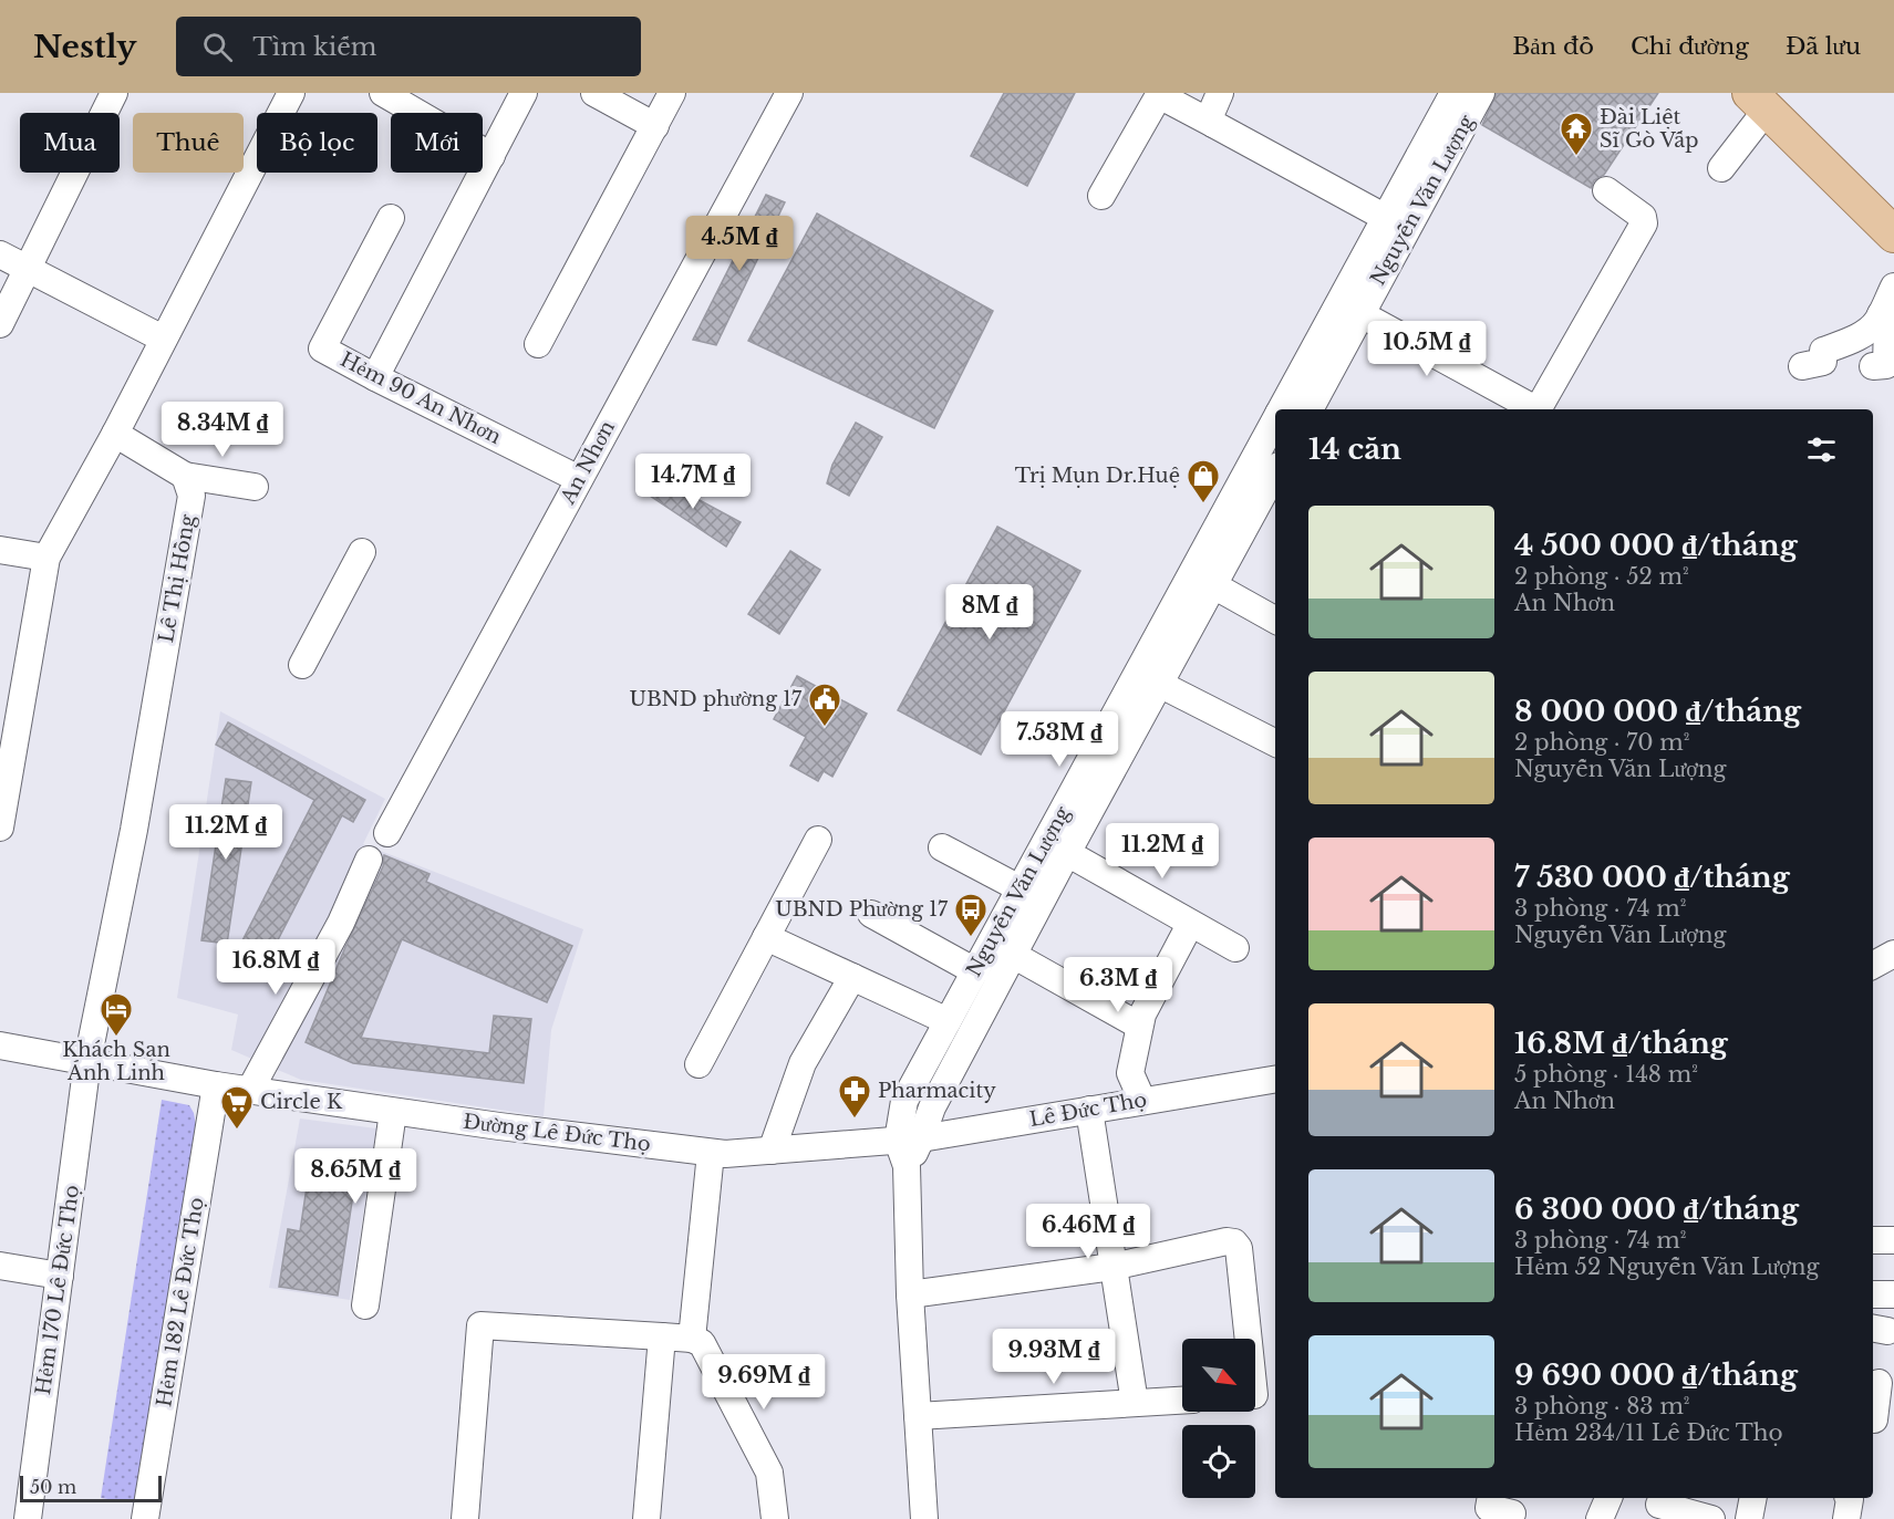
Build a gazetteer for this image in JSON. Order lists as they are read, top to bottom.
{
  "streets": {
    "street": [
      "Nguyễn Văn Lượng",
      "Hẻm 90 An Nhơn",
      "An Nhơn",
      "Lê Thị Hồng",
      "Lê Đức Thọ",
      "Đường Lê Đức Thọ",
      "Hẻm 170 Lê Đức Thọ",
      "Hẻm 182 Lê Đức Thọ"
    ]
  },
  "crossings": [
    ["Nguyễn Văn Lượng", "Lê Đức Thọ"],
    ["Nguyễn Văn Lượng", "Đường Lê Đức Thọ"],
    ["Hẻm 90 An Nhơn", "An Nhơn"],
    ["Lê Thị Hồng", "Hẻm 170 Lê Đức Thọ"],
    ["Lê Đức Thọ", "Đường Lê Đức Thọ"],
    ["Đường Lê Đức Thọ", "Hẻm 182 Lê Đức Thọ"]
  ],
  "places": {
    "temple": ["Đài Liệt Sĩ Gò Vấp"],
    "shop": ["Trị Mụn Dr.Huệ"],
    "public building": ["UBND phường 17"],
    "bus stop": ["UBND Phường 17"],
    "hotel": ["Khách Sạn Ánh Linh"],
    "pharmacy": ["Pharmacity"],
    "supermarket": ["Circle K"]
  },
  "scale_bar": "50 m",
  "north": "bottom right",
  "page": {
    "header": "Nestly",
    "search": "Tìm kiếm",
    "nav": ["Bản đồ", "Chỉ đường", "Đã lưu"],
    "chip": [
      "Mua",
      "Thuê",
      "Bộ lọc",
      "Mới"
    ],
    "price": [
      "4.5M ₫",
      "10.5M ₫",
      "8.34M ₫",
      "14.7M ₫",
      "8M ₫",
      "7.53M ₫",
      "11.2M ₫",
      "11.2M ₫",
      "16.8M ₫",
      "6.3M ₫",
      "8.65M ₫",
      "6.46M ₫",
      "9.93M ₫",
      "9.69M ₫"
    ],
    "heading": "14 căn",
    "list": [
      {
        "name": "4 500 000 ₫/tháng",
        "note": "2 phòng · 52 m² · An Nhơn"
      },
      {
        "name": "8 000 000 ₫/tháng",
        "note": "2 phòng · 70 m² · Nguyễn Văn Lượng"
      },
      {
        "name": "7 530 000 ₫/tháng",
        "note": "3 phòng · 74 m² · Nguyễn Văn Lượng"
      },
      {
        "name": "16.8M ₫/tháng",
        "note": "5 phòng · 148 m² · An Nhơn"
      },
      {
        "name": "6 300 000 ₫/tháng",
        "note": "3 phòng · 74 m² · Hẻm 52 Nguyễn Văn Lượng"
      },
      {
        "name": "9 690 000 ₫/tháng",
        "note": "3 phòng · 83 m² · Hẻm 234/11 Lê Đức Thọ"
      }
    ],
    "scale": "50 m"
  }
}
